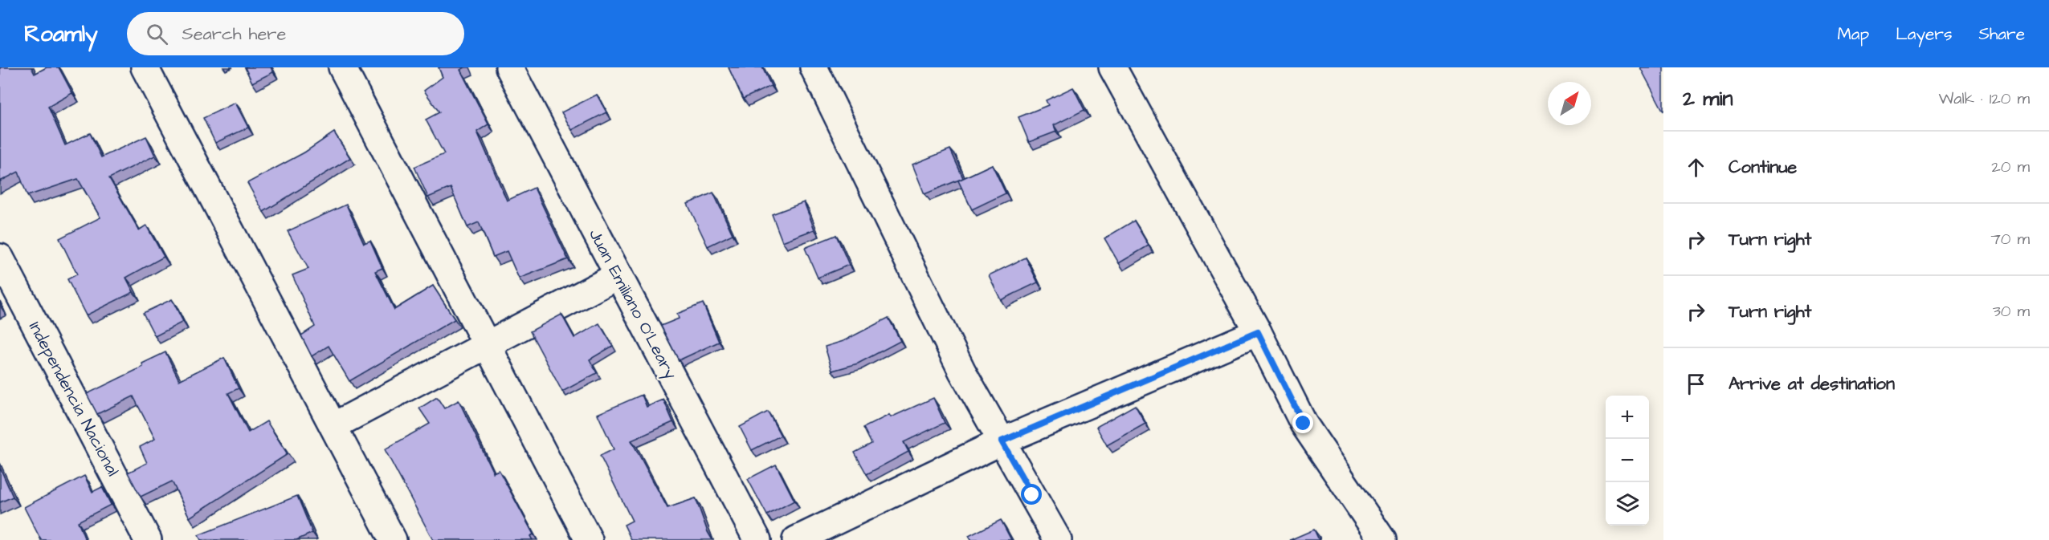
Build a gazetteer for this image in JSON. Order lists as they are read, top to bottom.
{
  "streets": {
    "street": ["Juan Emiliano O'Leary", "Independencia Nacional"]
  },
  "north": "top right",
  "page": {
    "header": "Roamly",
    "search": "Search here",
    "nav": ["Map", "Layers", "Share"],
    "heading": ["2 min", "Walk · 120 m"],
    "list": [
      ["Continue", "20 m"],
      ["Turn right", "70 m"],
      ["Turn right", "30 m"],
      "Arrive at destination"
    ],
    "map_buttons": ["+", "−"]
  }
}
